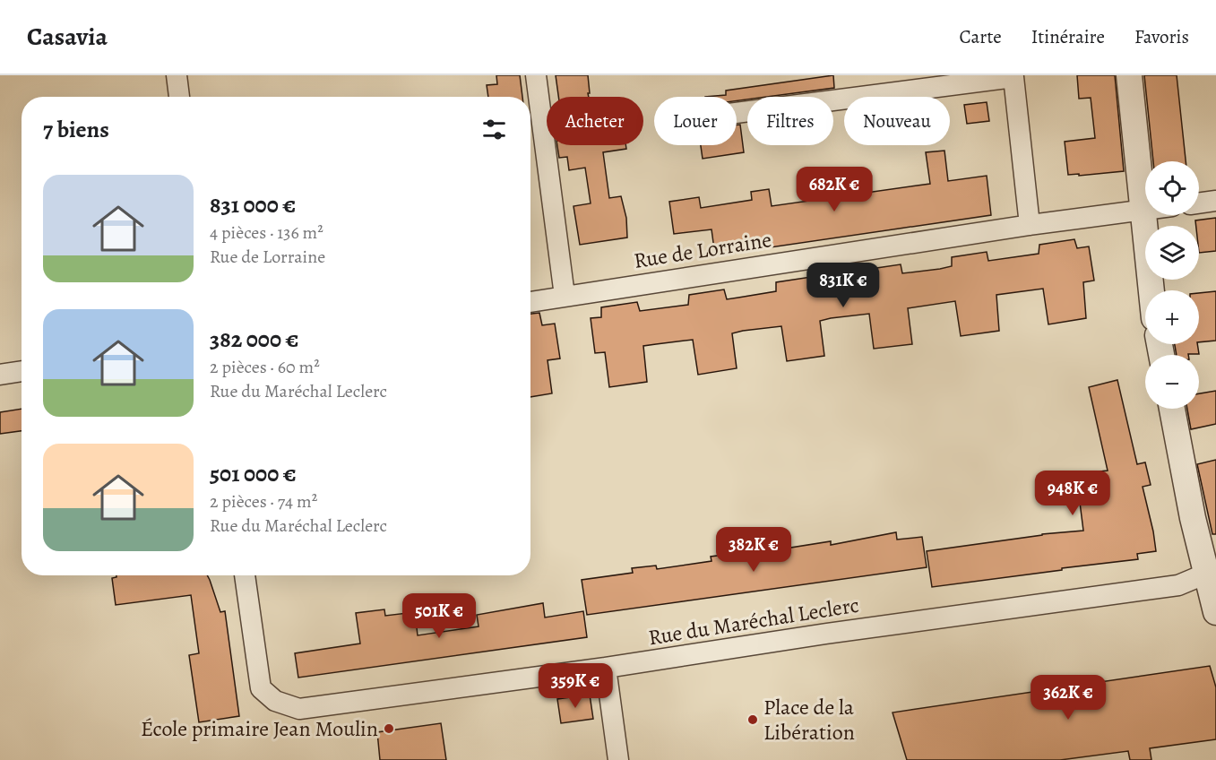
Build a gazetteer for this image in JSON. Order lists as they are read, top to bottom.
{
  "streets": {
    "street": ["Rue de Lorraine", "Rue du Maréchal Leclerc"]
  },
  "places": ["Place de la Libération", "École primaire Jean Moulin"],
  "page": {
    "header": "Casavia",
    "nav": ["Carte", "Itinéraire", "Favoris"],
    "chip": [
      "Acheter",
      "Louer",
      "Filtres",
      "Nouveau"
    ],
    "heading": "7 biens",
    "map_buttons": ["+", "−"],
    "list": [
      {
        "name": "831 000 €",
        "note": "4 pièces · 136 m² · Rue de Lorraine"
      },
      {
        "name": "382 000 €",
        "note": "2 pièces · 60 m² · Rue du Maréchal Leclerc"
      },
      {
        "name": "501 000 €",
        "note": "2 pièces · 74 m² · Rue du Maréchal Leclerc"
      }
    ],
    "price": [
      "682K €",
      "831K €",
      "948K €",
      "382K €",
      "501K €",
      "359K €",
      "362K €"
    ]
  }
}
